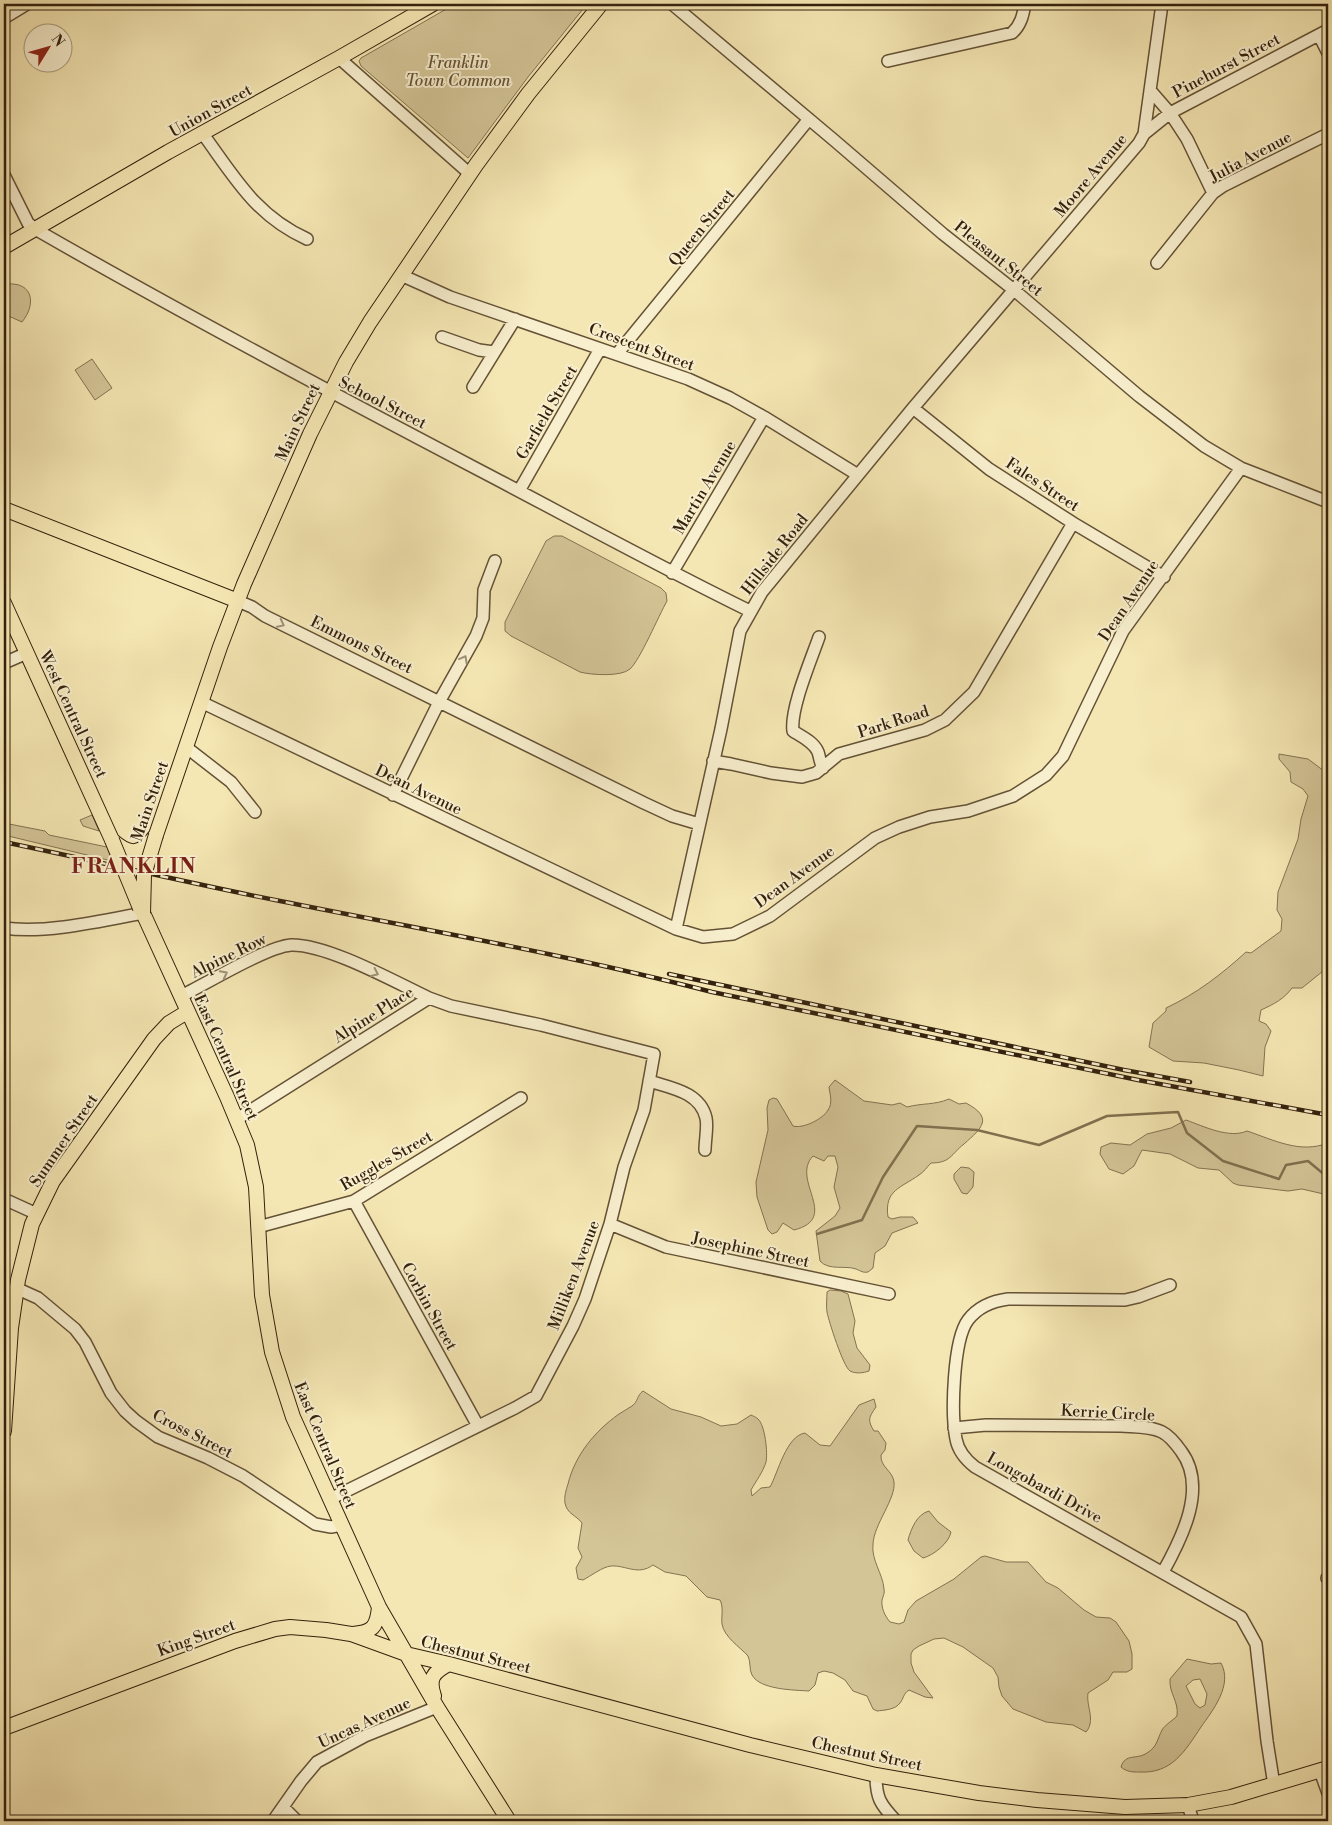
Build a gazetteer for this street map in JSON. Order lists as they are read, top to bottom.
{
  "streets": {
    "main road": [
      "Union Street",
      "Main Street",
      "Emmons Street",
      "West Central Street",
      "East Central Street",
      "Summer Street",
      "King Street",
      "Chestnut Street"
    ],
    "street": [
      "Pinehurst Street",
      "Julia Avenue",
      "Moore Avenue",
      "Queen Street",
      "Pleasant Street",
      "Crescent Street",
      "School Street",
      "Garfield Street",
      "Fales Street",
      "Martin Avenue",
      "Hillside Road",
      "Dean Avenue",
      "Park Road",
      "Alpine Row",
      "Alpine Place",
      "Ruggles Street",
      "Josephine Street",
      "Milliken Avenue",
      "Corbin Street",
      "Kerrie Circle",
      "Cross Street",
      "Longobardi Drive",
      "Uncas Avenue"
    ]
  },
  "crossings": [
    ["Pinehurst Street", "Moore Avenue"],
    ["Union Street", "School Street"],
    ["Moore Avenue", "Pleasant Street"],
    ["Moore Avenue", "Hillside Road"],
    ["Queen Street", "Pleasant Street"],
    ["Queen Street", "Crescent Street"],
    ["Pleasant Street", "Hillside Road"],
    ["Pleasant Street", "Dean Avenue"],
    ["Crescent Street", "Garfield Street"],
    ["Crescent Street", "Main Street"],
    ["Crescent Street", "Martin Avenue"],
    ["Crescent Street", "Hillside Road"],
    ["School Street", "Garfield Street"],
    ["School Street", "Main Street"],
    ["School Street", "Martin Avenue"],
    ["School Street", "Hillside Road"],
    ["Main Street", "Dean Avenue"],
    ["Main Street", "Emmons Street"],
    ["Main Street", "West Central Street"],
    ["Main Street", "East Central Street"],
    ["Fales Street", "Hillside Road"],
    ["Fales Street", "Dean Avenue"],
    ["Fales Street", "Park Road"],
    ["Hillside Road", "Dean Avenue"],
    ["Hillside Road", "Emmons Street"],
    ["Hillside Road", "Park Road"],
    ["West Central Street", "East Central Street"],
    ["Alpine Row", "Alpine Place"],
    ["Alpine Row", "East Central Street"],
    ["Alpine Place", "East Central Street"],
    ["Alpine Place", "Milliken Avenue"],
    ["East Central Street", "Summer Street"],
    ["East Central Street", "Ruggles Street"],
    ["East Central Street", "Milliken Avenue"],
    ["East Central Street", "Cross Street"],
    ["East Central Street", "King Street"],
    ["East Central Street", "Chestnut Street"],
    ["East Central Street", "Uncas Avenue"],
    ["Summer Street", "Cross Street"],
    ["Ruggles Street", "Corbin Street"],
    ["Josephine Street", "Milliken Avenue"],
    ["Milliken Avenue", "Corbin Street"],
    ["Kerrie Circle", "Longobardi Drive"],
    ["Longobardi Drive", "Chestnut Street"],
    ["King Street", "Chestnut Street"]
  ],
  "one_way": ["Alpine Row"],
  "districts": ["FRANKLIN"],
  "parks": ["Franklin Town Common"],
  "north": "top right"
}
